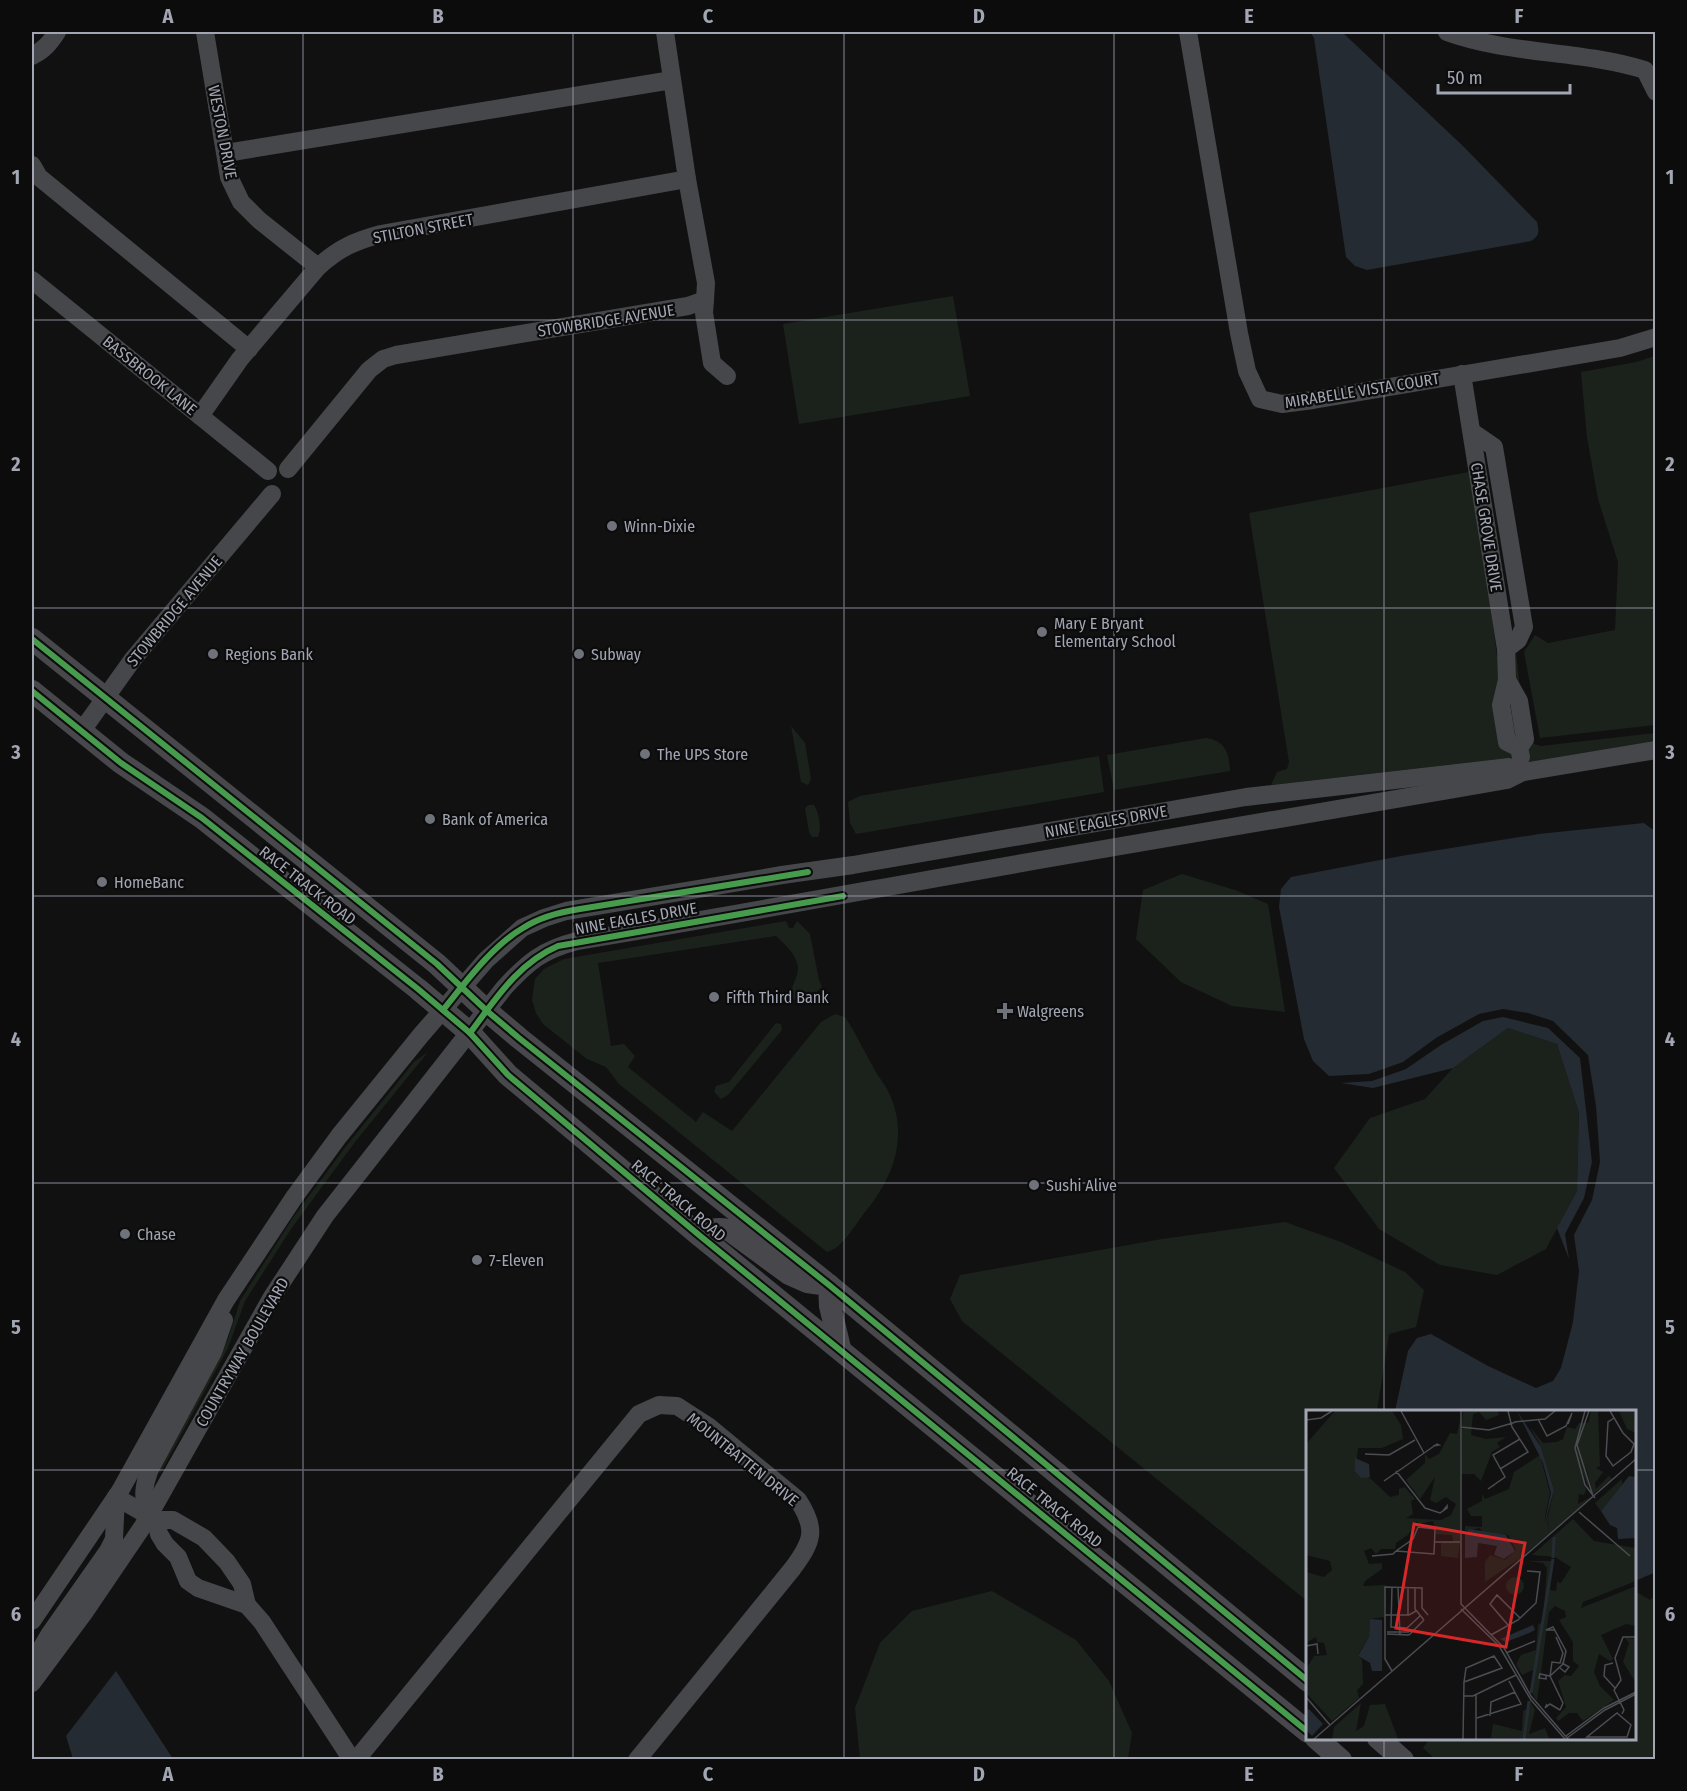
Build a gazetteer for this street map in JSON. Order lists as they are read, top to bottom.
{
  "streets": {
    "main road": ["RACE TRACK ROAD"],
    "street": [
      "WESTON DRIVE",
      "STILTON STREET",
      "STOWBRIDGE AVENUE",
      "BASSBROOK LANE",
      "MIRABELLE VISTA COURT",
      "NINE EAGLES DRIVE",
      "COUNTRYWAY BOULEVARD",
      "MOUNTBATTEN DRIVE"
    ]
  },
  "crossings": [
    ["WESTON DRIVE", "STILTON STREET"],
    ["STILTON STREET", "BASSBROOK LANE"],
    ["STOWBRIDGE AVENUE", "RACE TRACK ROAD"],
    ["NINE EAGLES DRIVE", "RACE TRACK ROAD"],
    ["NINE EAGLES DRIVE", "COUNTRYWAY BOULEVARD"],
    ["RACE TRACK ROAD", "COUNTRYWAY BOULEVARD"]
  ],
  "places": {
    "other": [
      "Winn-Dixie",
      "Mary E Bryant Elementary School",
      "Regions Bank",
      "Subway",
      "The UPS Store",
      "Bank of America",
      "HomeBanc",
      "Fifth Third Bank",
      "Sushi Alive",
      "Chase",
      "7-Eleven"
    ],
    "health": ["Walgreens"]
  },
  "scale_bar": "50 m",
  "grid": {
    "columns": [
      "A",
      "B",
      "C",
      "D",
      "E",
      "F"
    ],
    "rows": [
      "1",
      "2",
      "3",
      "4",
      "5",
      "6"
    ]
  }
}
